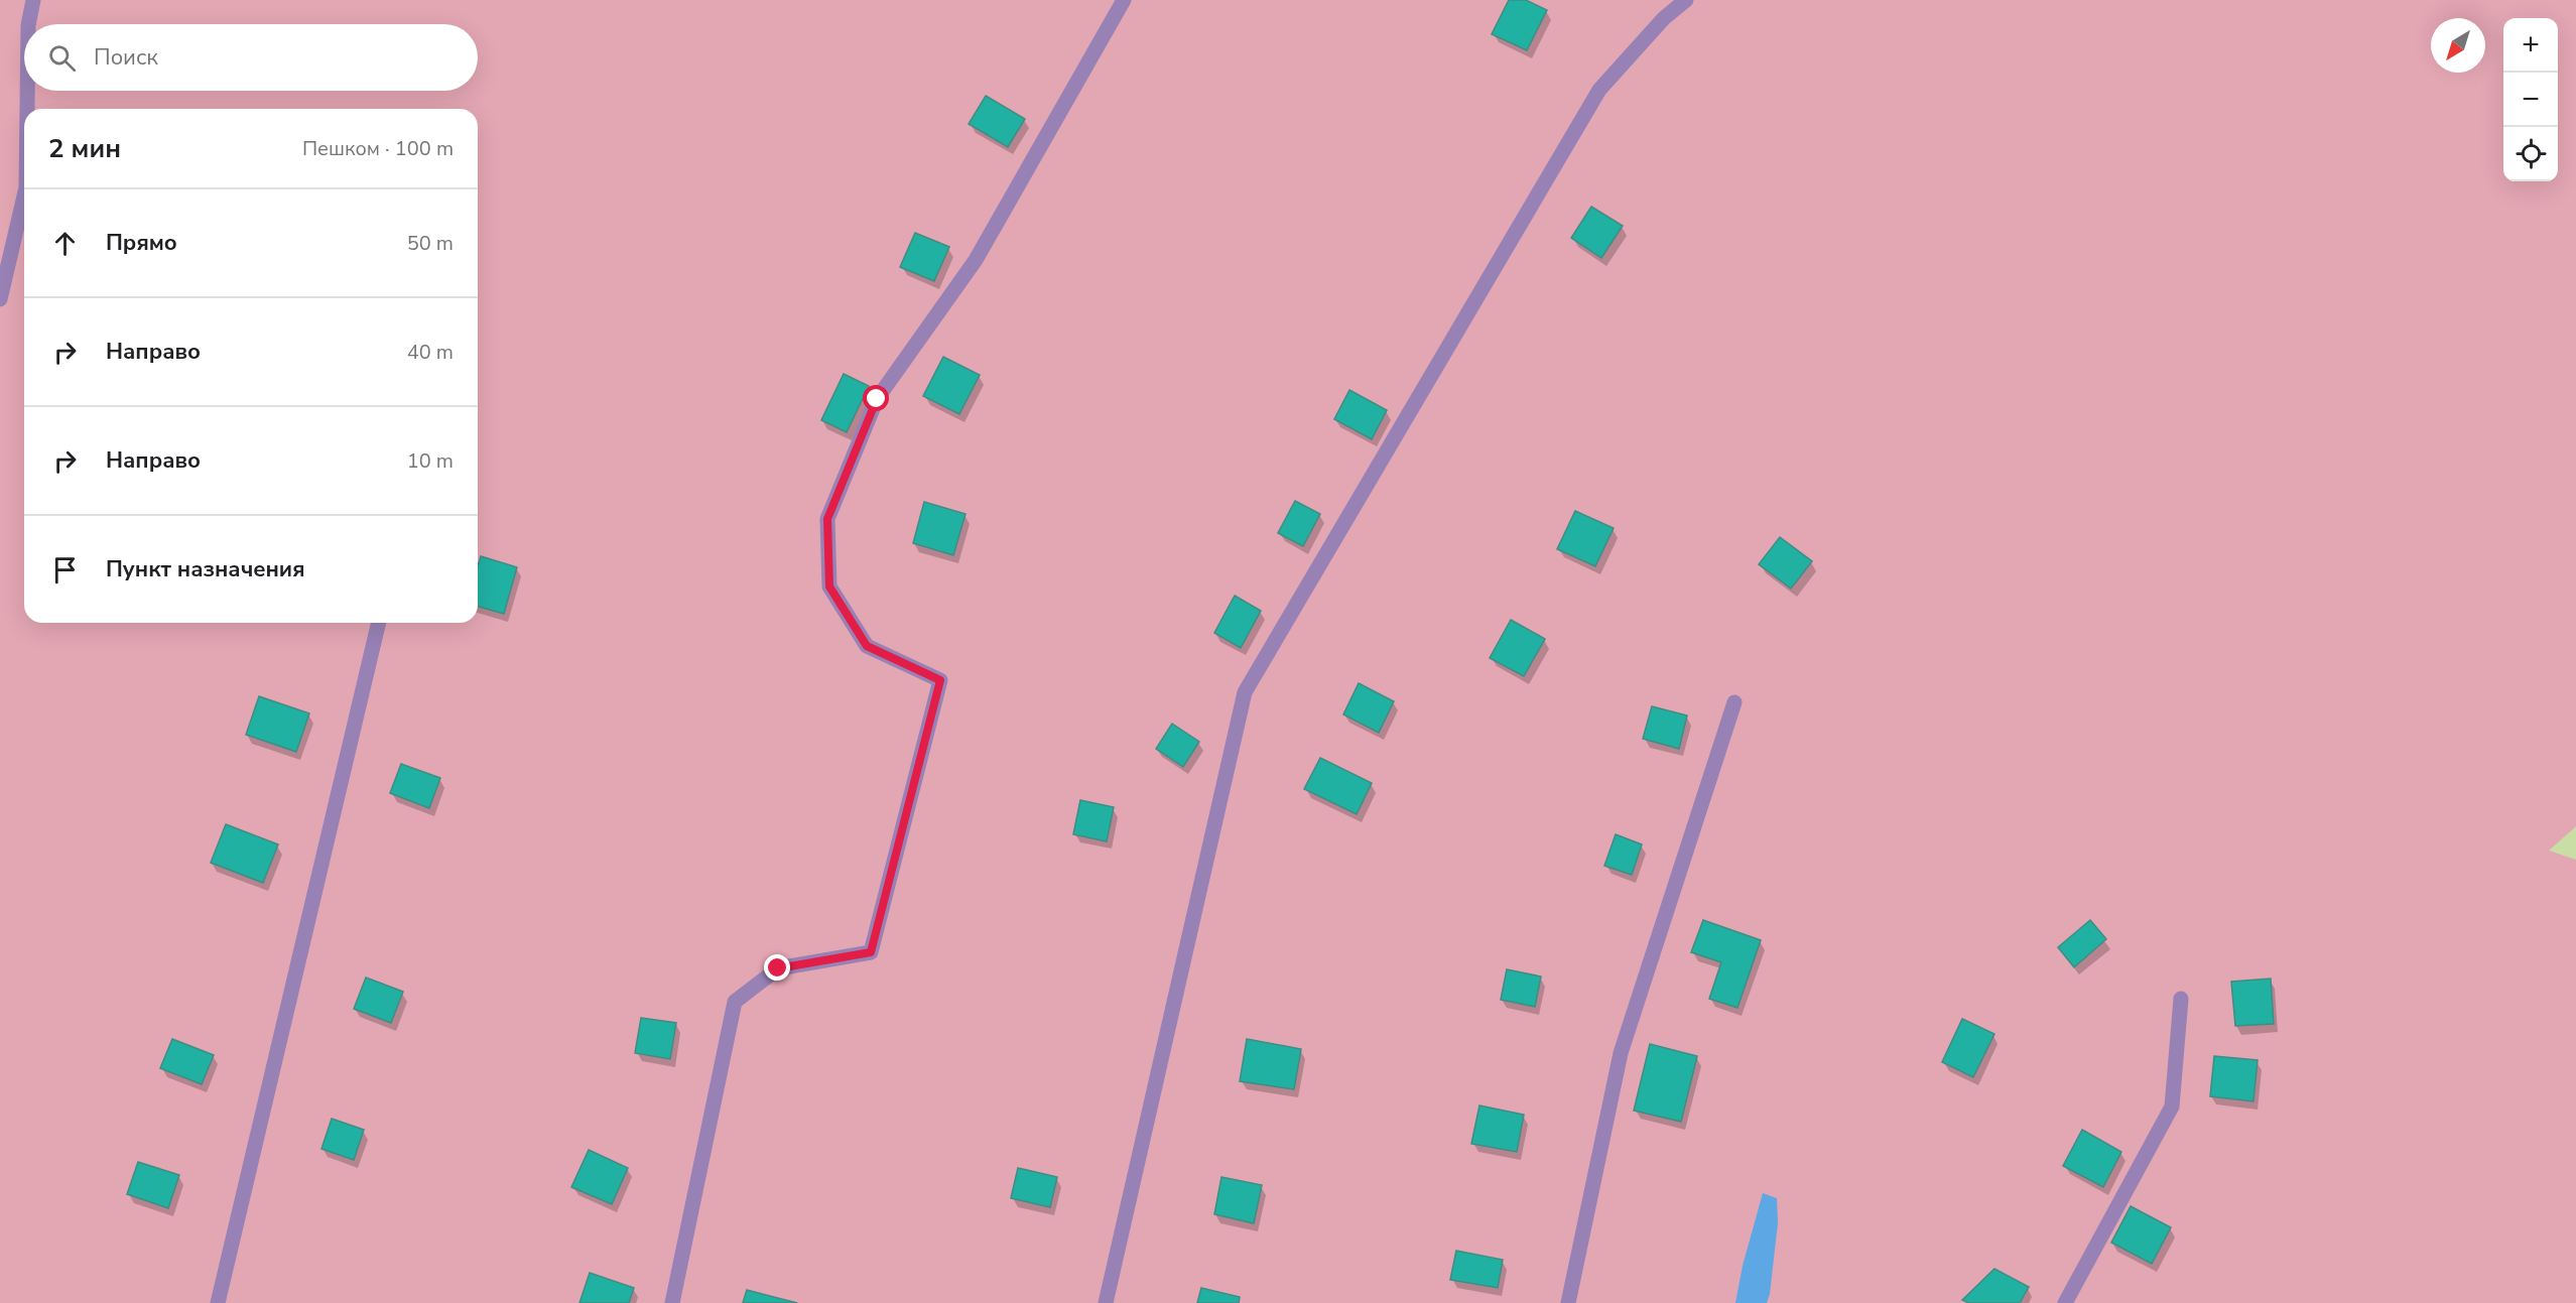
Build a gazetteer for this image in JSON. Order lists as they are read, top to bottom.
{
  "north": "bottom left",
  "page": {
    "map_buttons": ["+", "−"],
    "search": "Поиск",
    "heading": ["2 мин", "Пешком · 100 m"],
    "list": [
      ["Прямо", "50 m"],
      ["Направо", "40 m"],
      ["Направо", "10 m"],
      "Пункт назначения"
    ]
  }
}
